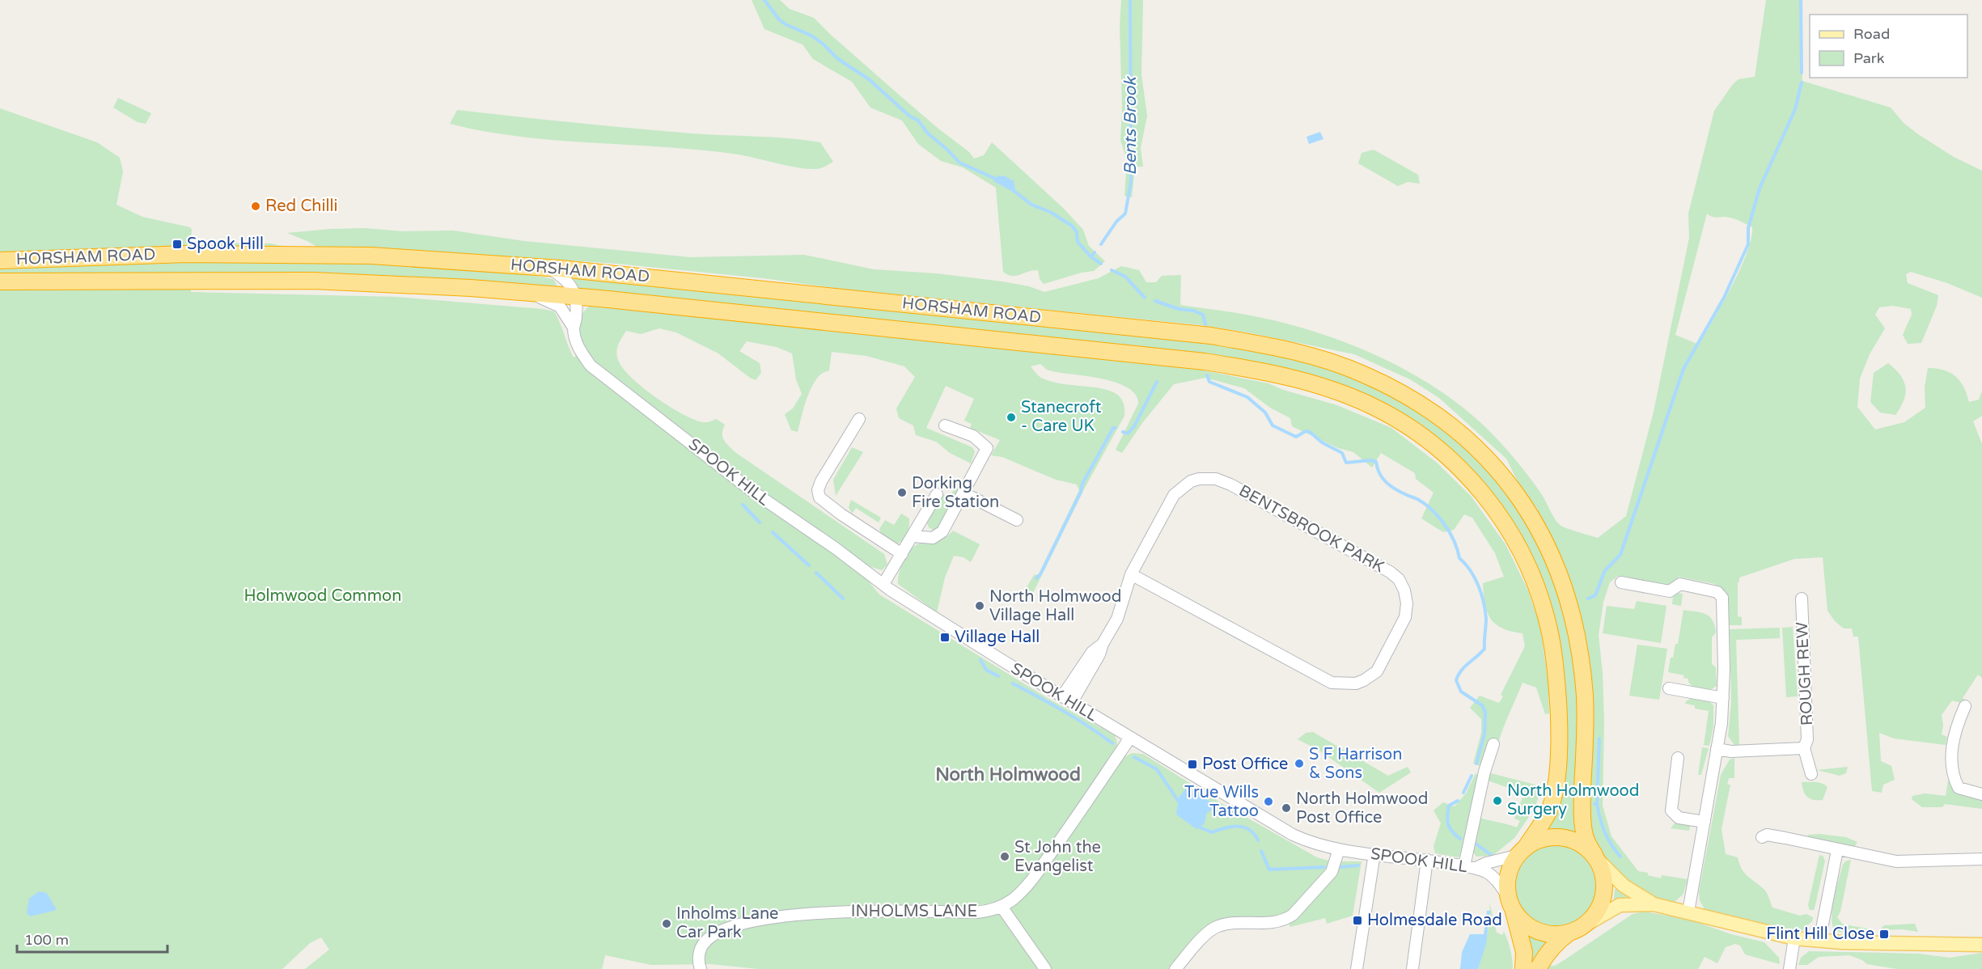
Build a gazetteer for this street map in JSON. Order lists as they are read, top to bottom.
{
  "streets": {
    "highway": ["HORSHAM ROAD"],
    "street": [
      "SPOOK HILL",
      "BENTSBROOK PARK",
      "ROUGH REW",
      "INHOLMS LANE"
    ]
  },
  "crossings": [
    ["HORSHAM ROAD", "SPOOK HILL"],
    ["SPOOK HILL", "BENTSBROOK PARK"],
    ["SPOOK HILL", "INHOLMS LANE"]
  ],
  "districts": ["North Holmwood"],
  "water": ["Bents Brook"],
  "parks": ["Holmwood Common"],
  "places": {
    "other": [
      "Red Chilli",
      "Stanecroft - Care UK",
      "Dorking Fire Station",
      "North Holmwood Village Hall",
      "S F Harrison & Sons",
      "North Holmwood Surgery",
      "True Wills Tattoo",
      "North Holmwood Post Office",
      "St John the Evangelist",
      "Inholms Lane Car Park"
    ],
    "transit": [
      "Spook Hill",
      "Village Hall",
      "Post Office",
      "Holmesdale Road",
      "Flint Hill Close"
    ]
  },
  "legend": ["Road", "Park"],
  "scale_bar": "100 m"
}
